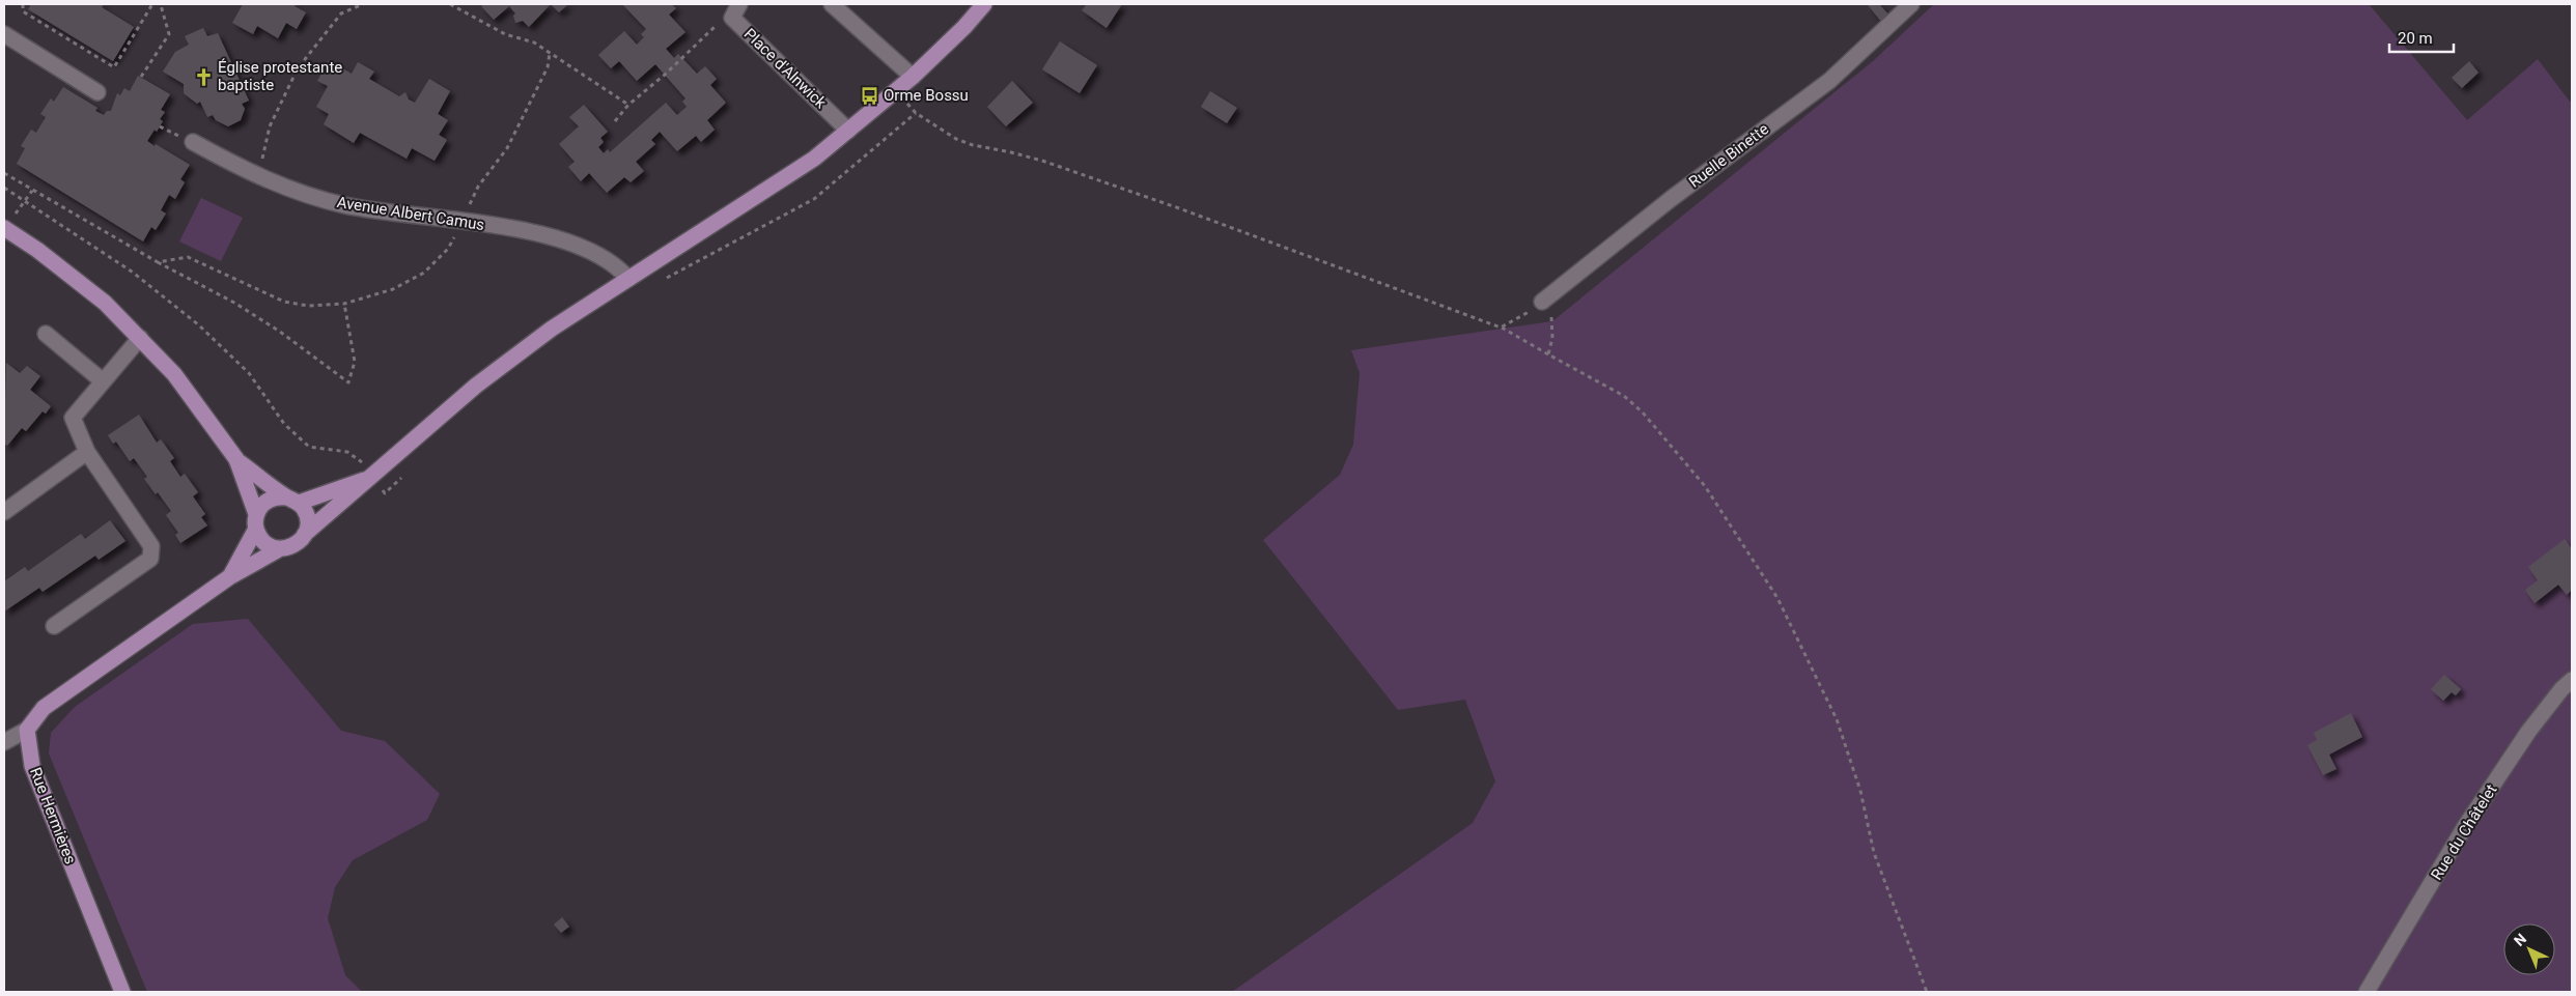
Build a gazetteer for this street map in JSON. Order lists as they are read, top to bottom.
{
  "streets": {
    "main road": ["Rue Hermières"],
    "street": [
      "Place d'Alnwick",
      "Ruelle Binette",
      "Avenue Albert Camus",
      "Rue du Châtelet"
    ]
  },
  "places": {
    "church": ["Église protestante baptiste"],
    "bus stop": ["Orme Bossu"]
  },
  "scale_bar": "20 m",
  "north": "top left"
}
